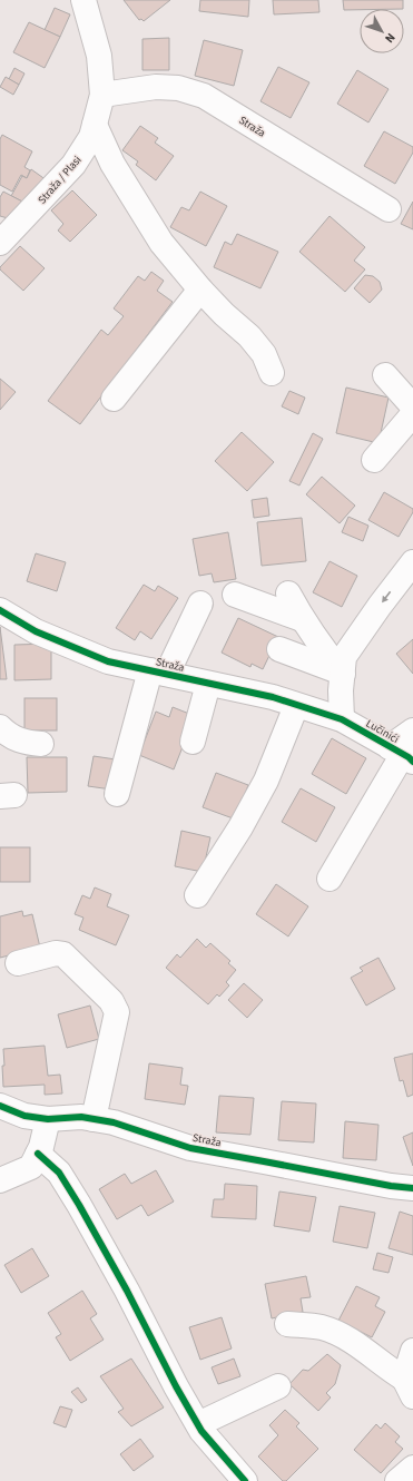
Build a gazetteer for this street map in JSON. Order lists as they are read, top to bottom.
{
  "streets": {
    "street": ["Straža", "Straža / Plasi", "Lučinići"]
  },
  "crossings": [
    ["Straža", "Straža / Plasi"],
    ["Straža", "Lučinići"]
  ],
  "north": "bottom right"
}
